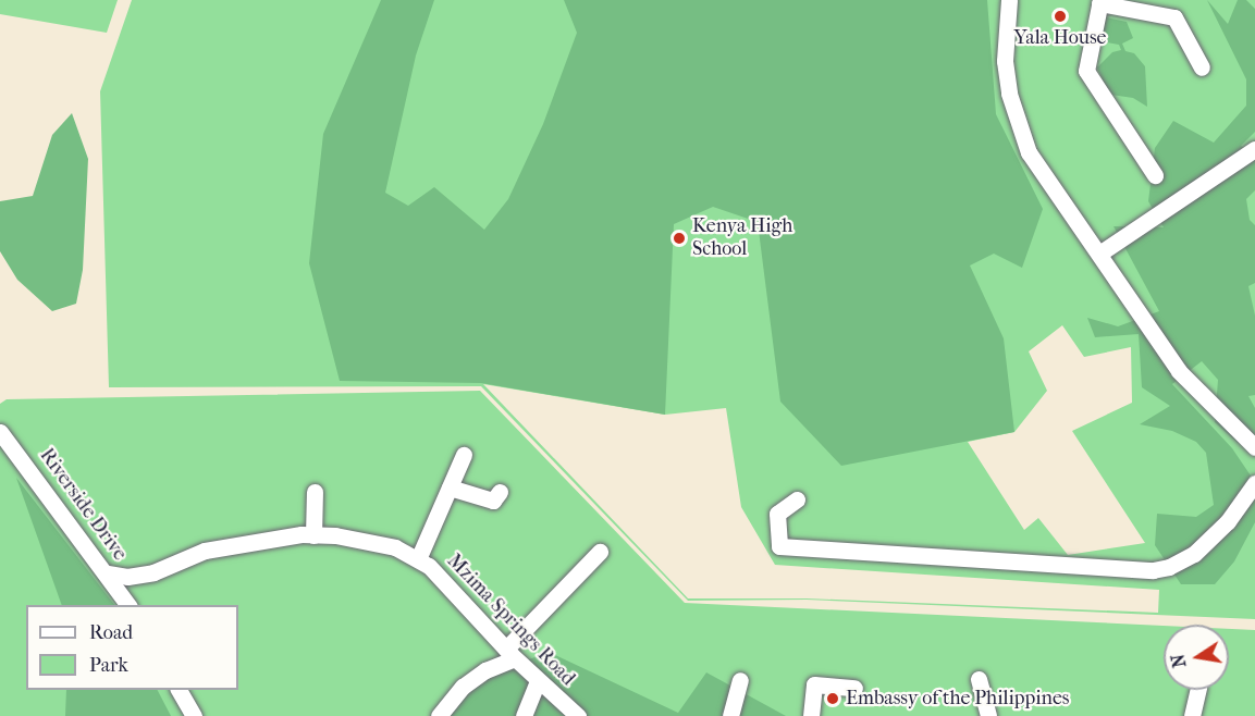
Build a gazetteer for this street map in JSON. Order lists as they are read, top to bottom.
{
  "streets": {
    "street": ["Riverside Drive", "Mzima Springs Road"]
  },
  "crossings": [
    ["Riverside Drive", "Mzima Springs Road"]
  ],
  "places": ["Yala House", "Kenya High School", "Embassy of the Philippines"],
  "legend": ["Road", "Park"],
  "north": "left"
}
